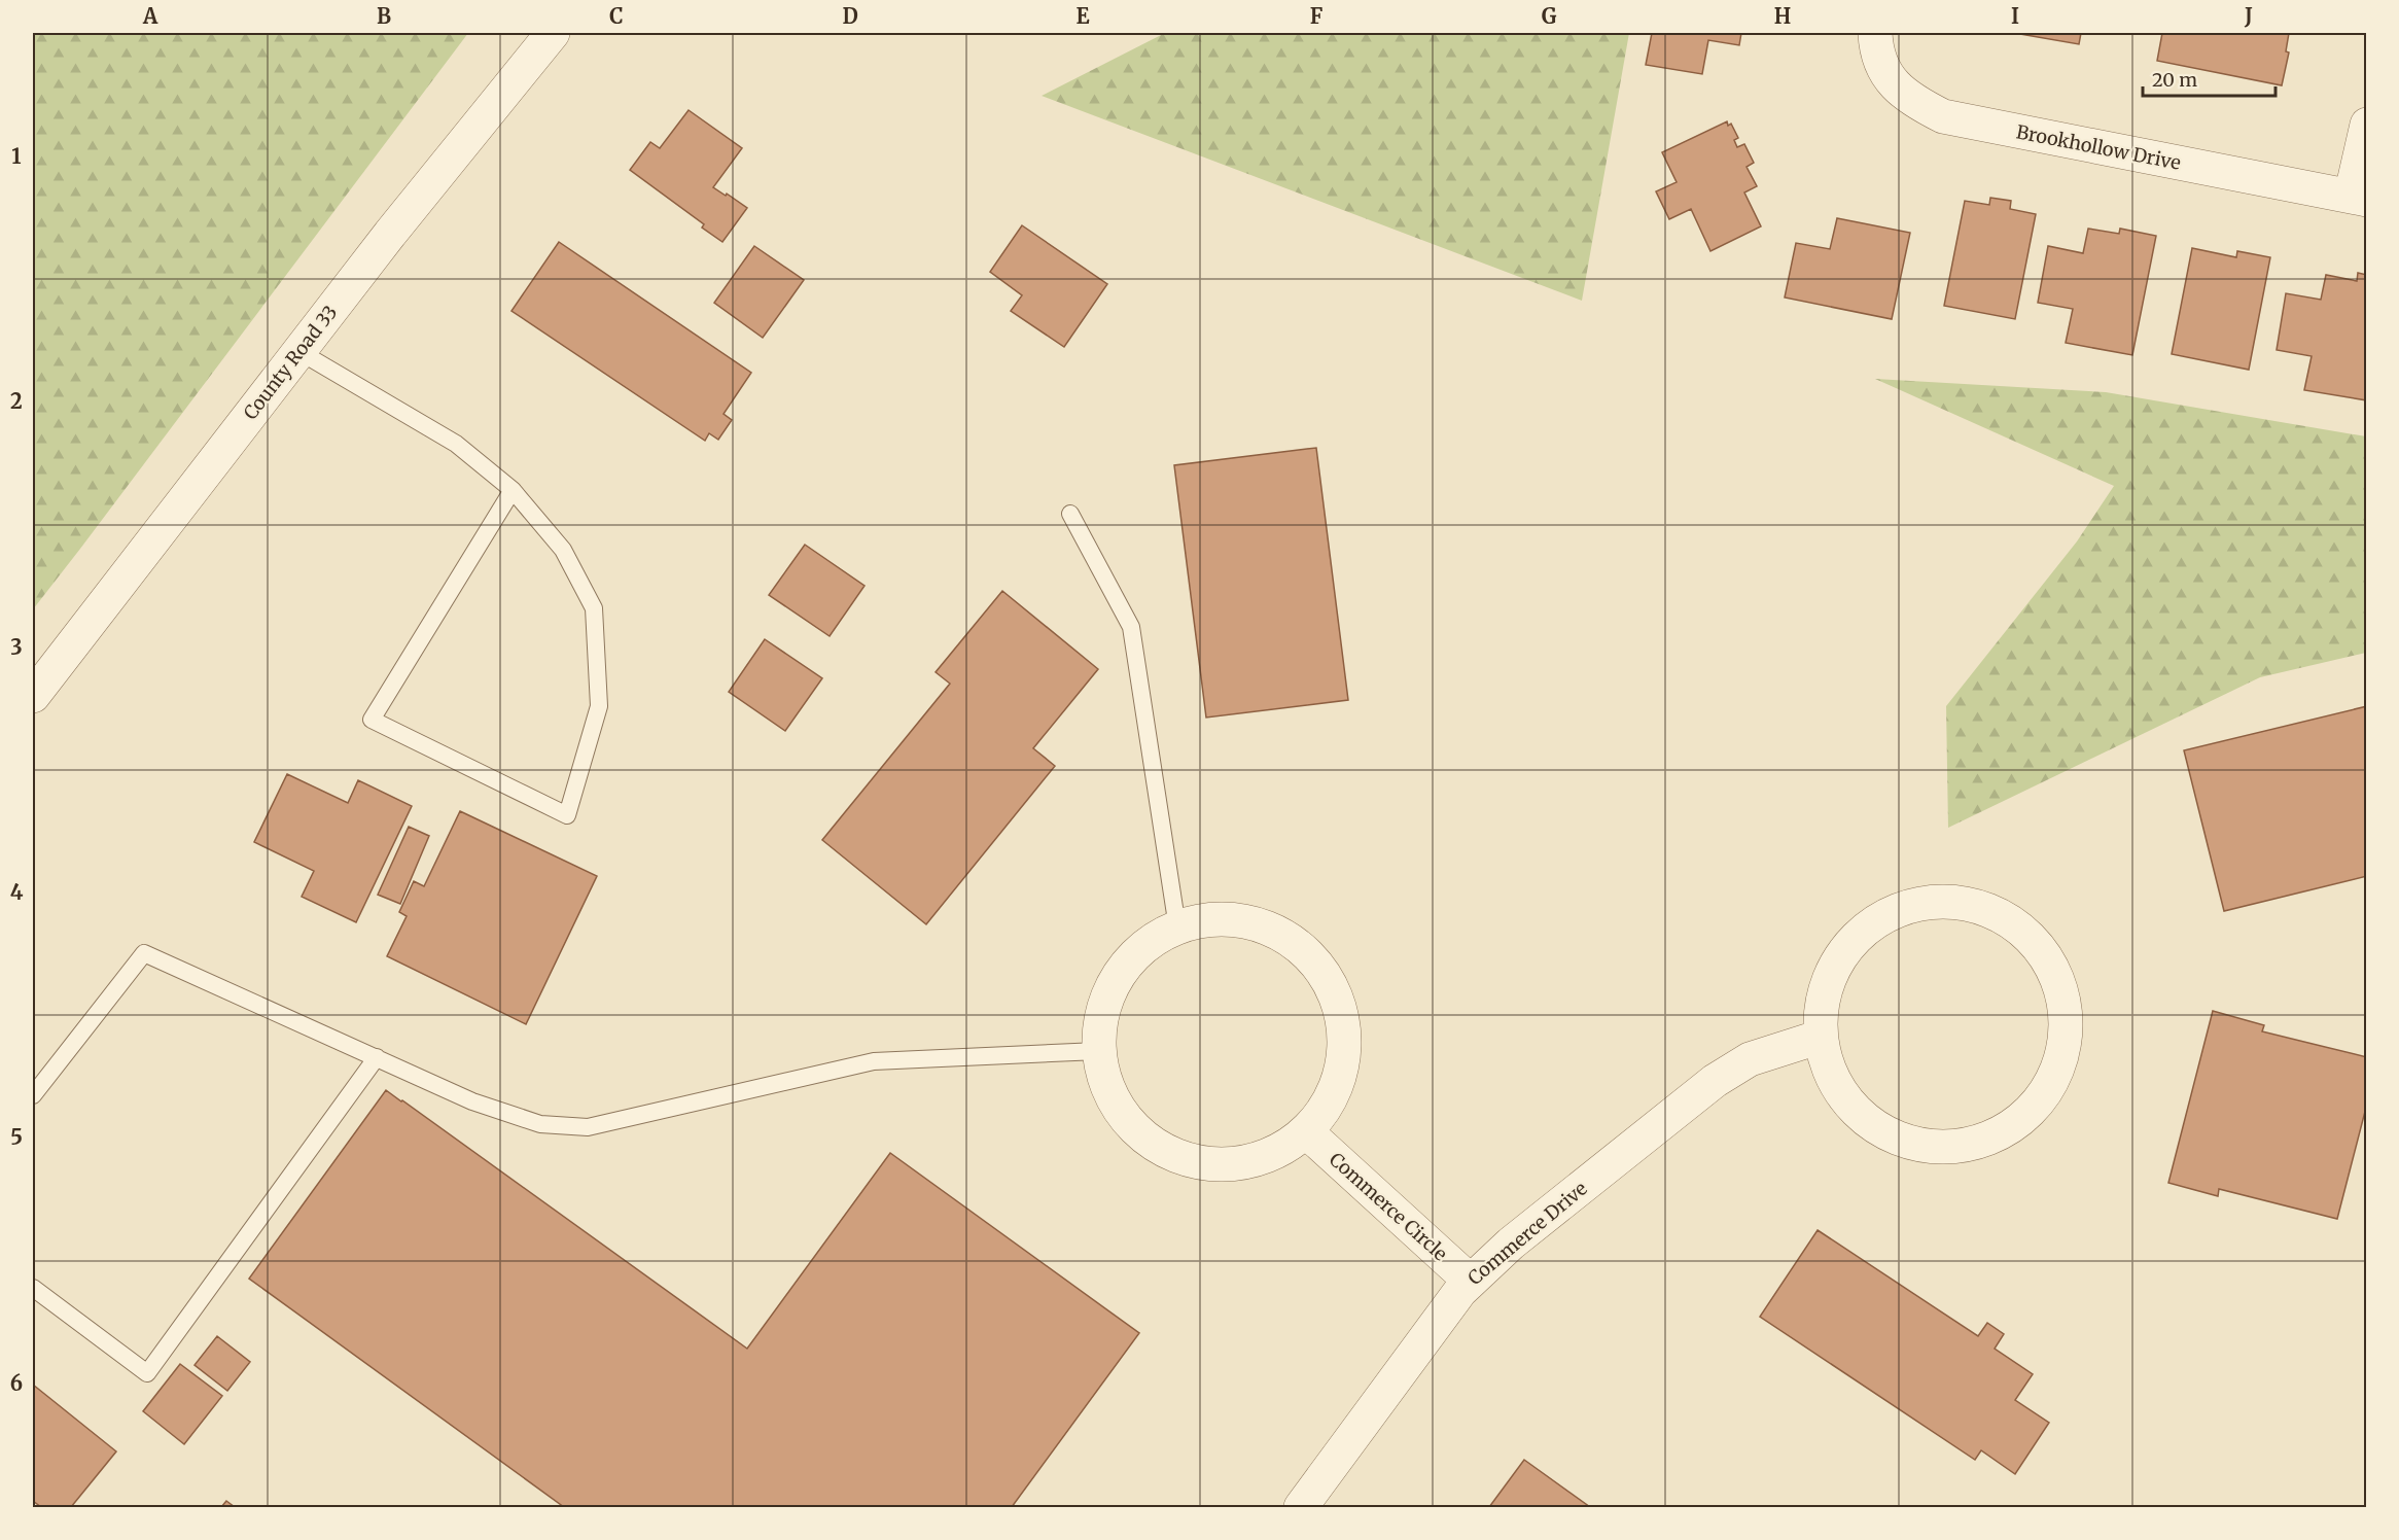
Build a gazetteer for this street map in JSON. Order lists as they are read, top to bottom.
{
  "streets": {
    "street": [
      "Brookhollow Drive",
      "County Road 33",
      "Commerce Circle",
      "Commerce Drive"
    ]
  },
  "crossings": [
    ["Commerce Circle", "Commerce Drive"]
  ],
  "scale_bar": "20 m",
  "grid": {
    "columns": [
      "A",
      "B",
      "C",
      "D",
      "E",
      "F",
      "G",
      "H",
      "I",
      "J"
    ],
    "rows": [
      "1",
      "2",
      "3",
      "4",
      "5",
      "6"
    ]
  }
}
